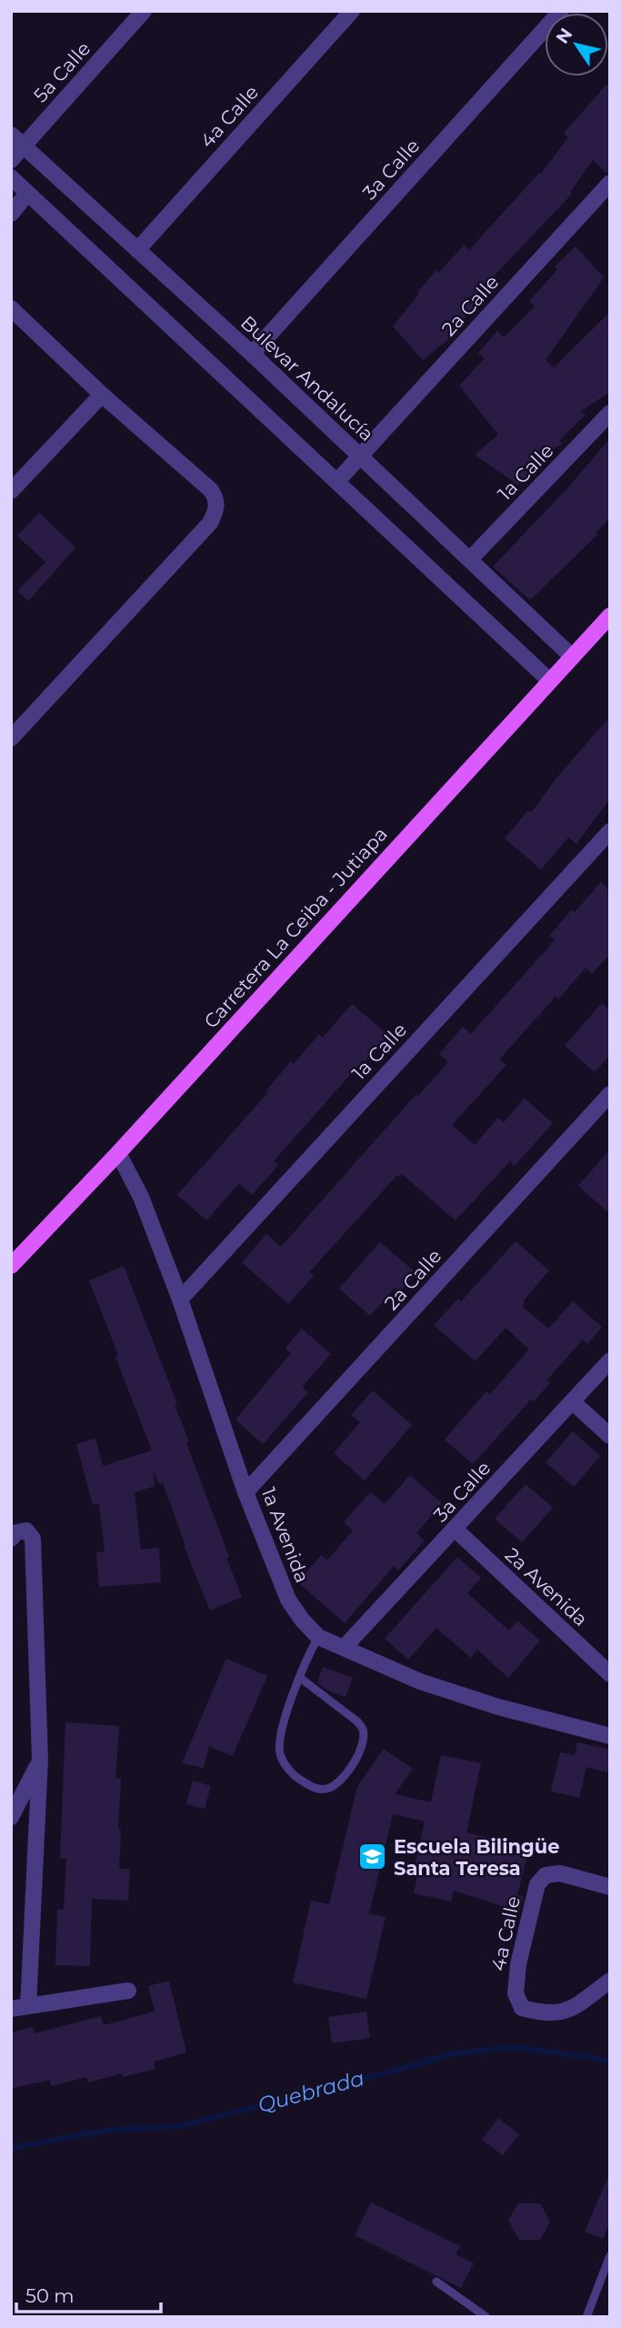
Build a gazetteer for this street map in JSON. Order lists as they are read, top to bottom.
{
  "streets": {
    "main road": ["Carretera La Ceiba - Jutiapa"],
    "street": [
      "5a Calle",
      "4a Calle",
      "3a Calle",
      "2a Calle",
      "Bulevar Andalucía",
      "1a Calle",
      "1a Avenida",
      "2a Avenida"
    ]
  },
  "crossings": [
    ["5a Calle", "Bulevar Andalucía"],
    ["4a Calle", "Bulevar Andalucía"],
    ["3a Calle", "Bulevar Andalucía"],
    ["3a Calle", "1a Avenida"],
    ["3a Calle", "2a Avenida"],
    ["2a Calle", "Bulevar Andalucía"],
    ["2a Calle", "1a Avenida"],
    ["Bulevar Andalucía", "1a Calle"],
    ["Bulevar Andalucía", "Carretera La Ceiba - Jutiapa"],
    ["1a Calle", "1a Avenida"],
    ["Carretera La Ceiba - Jutiapa", "1a Avenida"]
  ],
  "water": ["Quebrada"],
  "places": {
    "school or university": ["Escuela Bilingüe Santa Teresa"]
  },
  "scale_bar": "50 m",
  "north": "top left"
}
